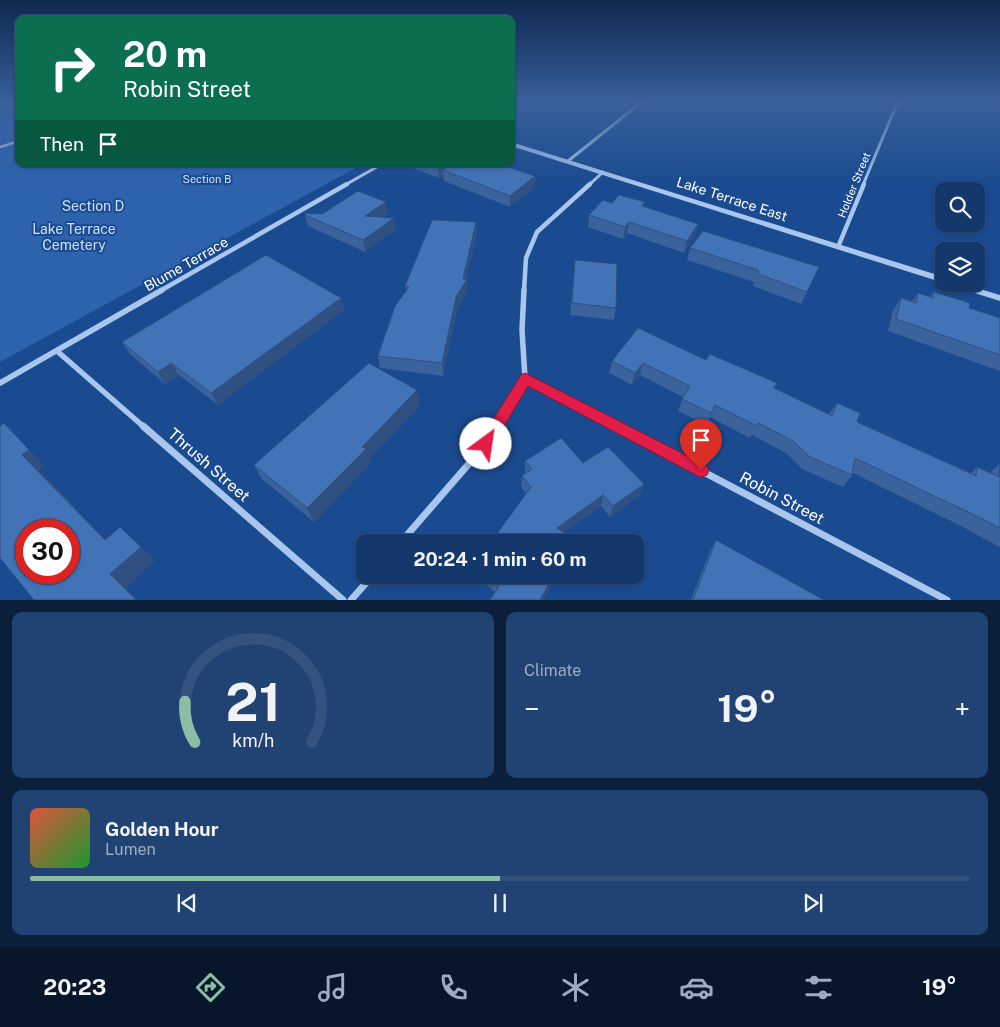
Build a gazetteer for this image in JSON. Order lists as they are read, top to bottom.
{
  "streets": {
    "street": [
      "Holder Street",
      "Lake Terrace East",
      "Blume Terrace",
      "Thrush Street",
      "Robin Street"
    ]
  },
  "crossings": [
    ["Holder Street", "Lake Terrace East"],
    ["Blume Terrace", "Thrush Street"]
  ],
  "parks": ["Section B", "Section D", "Lake Terrace Cemetery"],
  "page": {
    "turn": ["20 m", "Robin Street"],
    "then": "Then",
    "limit": "30",
    "trip": "20:24 · 1 min · 60 m",
    "tile": "Climate",
    "heat": ["−", "19°", "+"],
    "song": ["Golden Hour", "Lumen"],
    "tabs": ["20:23", "19°"],
    "gauge": ["21", "km/h"]
  }
}
